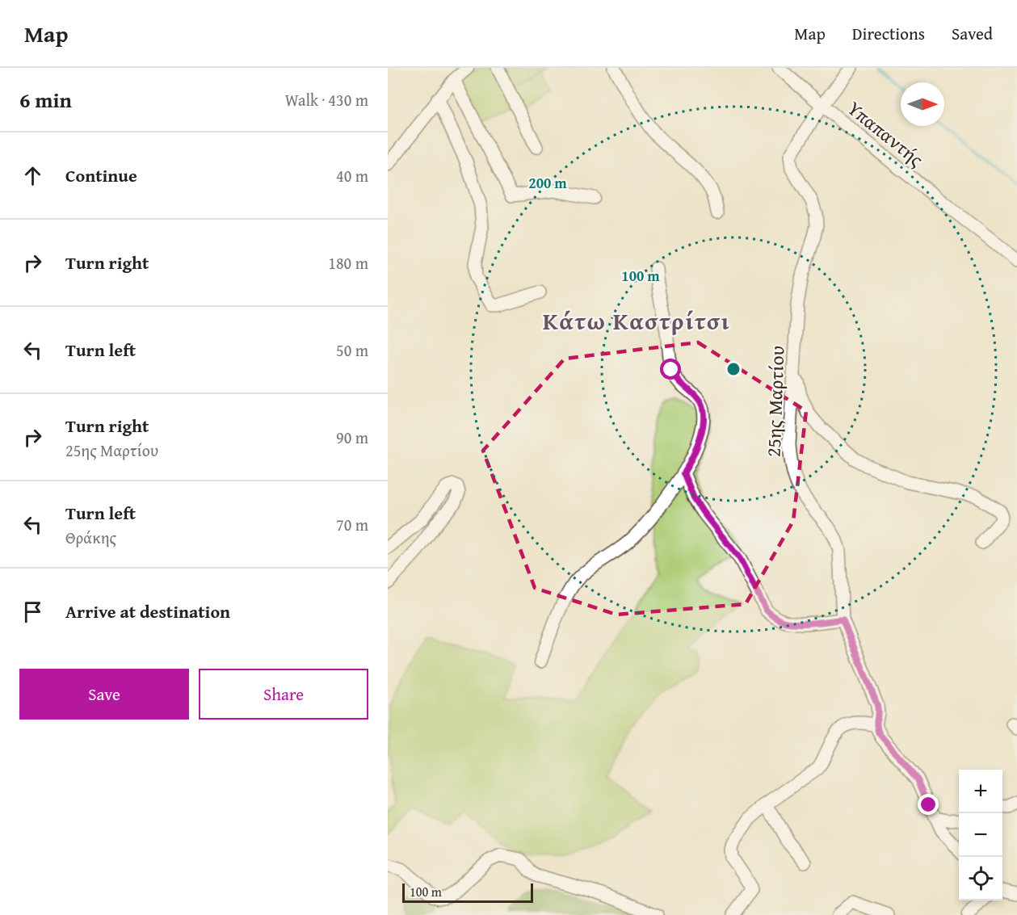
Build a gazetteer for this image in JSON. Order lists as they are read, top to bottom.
{
  "streets": {
    "street": ["Υπαπαντής", "25ης Μαρτίου"]
  },
  "crossings": [
    ["Υπαπαντής", "25ης Μαρτίου"]
  ],
  "districts": ["Κάτω Καστρίτσι"],
  "scale_bar": "100 m",
  "north": "right",
  "page": {
    "header": "Map",
    "nav": ["Map", "Directions", "Saved"],
    "heading": ["6 min", "Walk · 430 m"],
    "list": [
      ["Continue", "40 m"],
      ["Turn right", "180 m"],
      ["Turn left", "50 m"],
      ["Turn right", "25ης Μαρτίου", "90 m"],
      ["Turn left", "Θράκης", "70 m"],
      "Arrive at destination"
    ],
    "buttons": ["Save", "Share"],
    "map_buttons": ["+", "−"],
    "scale": "100 m"
  },
  "rings": ["200 m", "100 m"]
}
